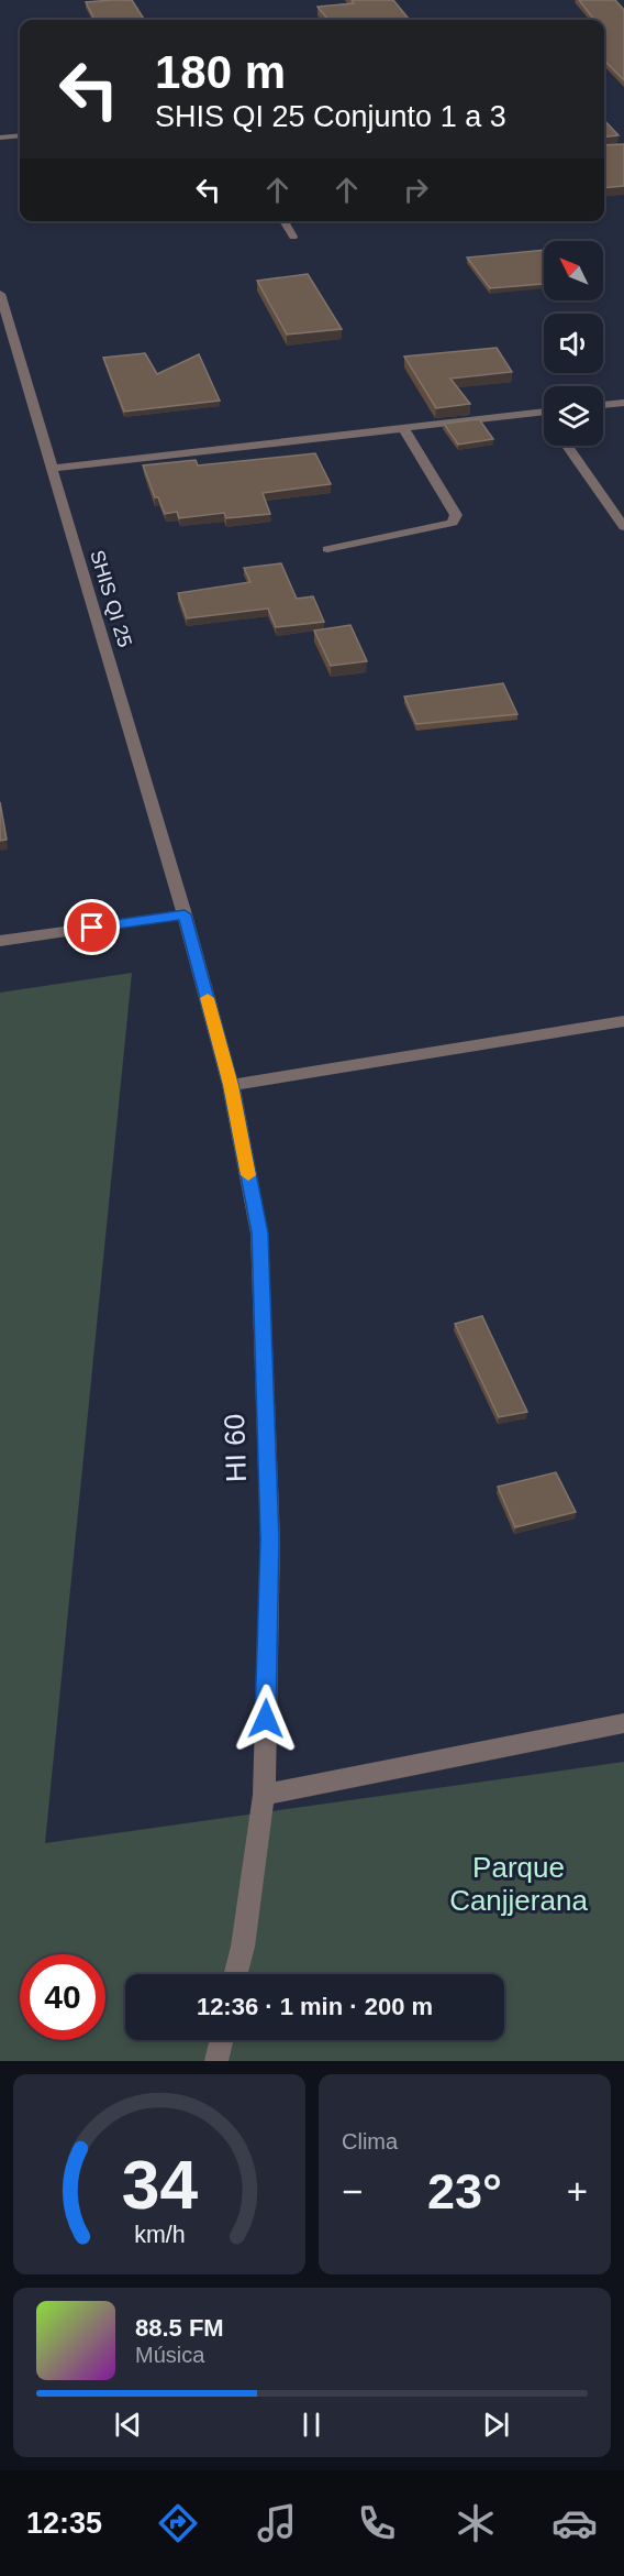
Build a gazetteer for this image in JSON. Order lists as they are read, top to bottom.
{
  "streets": {
    "street": ["SHIS QI 25", "HI 60"]
  },
  "crossings": [
    ["SHIS QI 25", "HI 60"]
  ],
  "parks": ["Parque Canjjerana"],
  "north": "top left",
  "page": {
    "turn": ["180 m", "SHIS QI 25 Conjunto 1 a 3"],
    "limit": "40",
    "trip": "12:36 · 1 min · 200 m",
    "tile": "Clima",
    "heat": ["−", "23°", "+"],
    "song": ["88.5 FM", "Música"],
    "tabs": "12:35",
    "gauge": ["34", "km/h"]
  }
}
